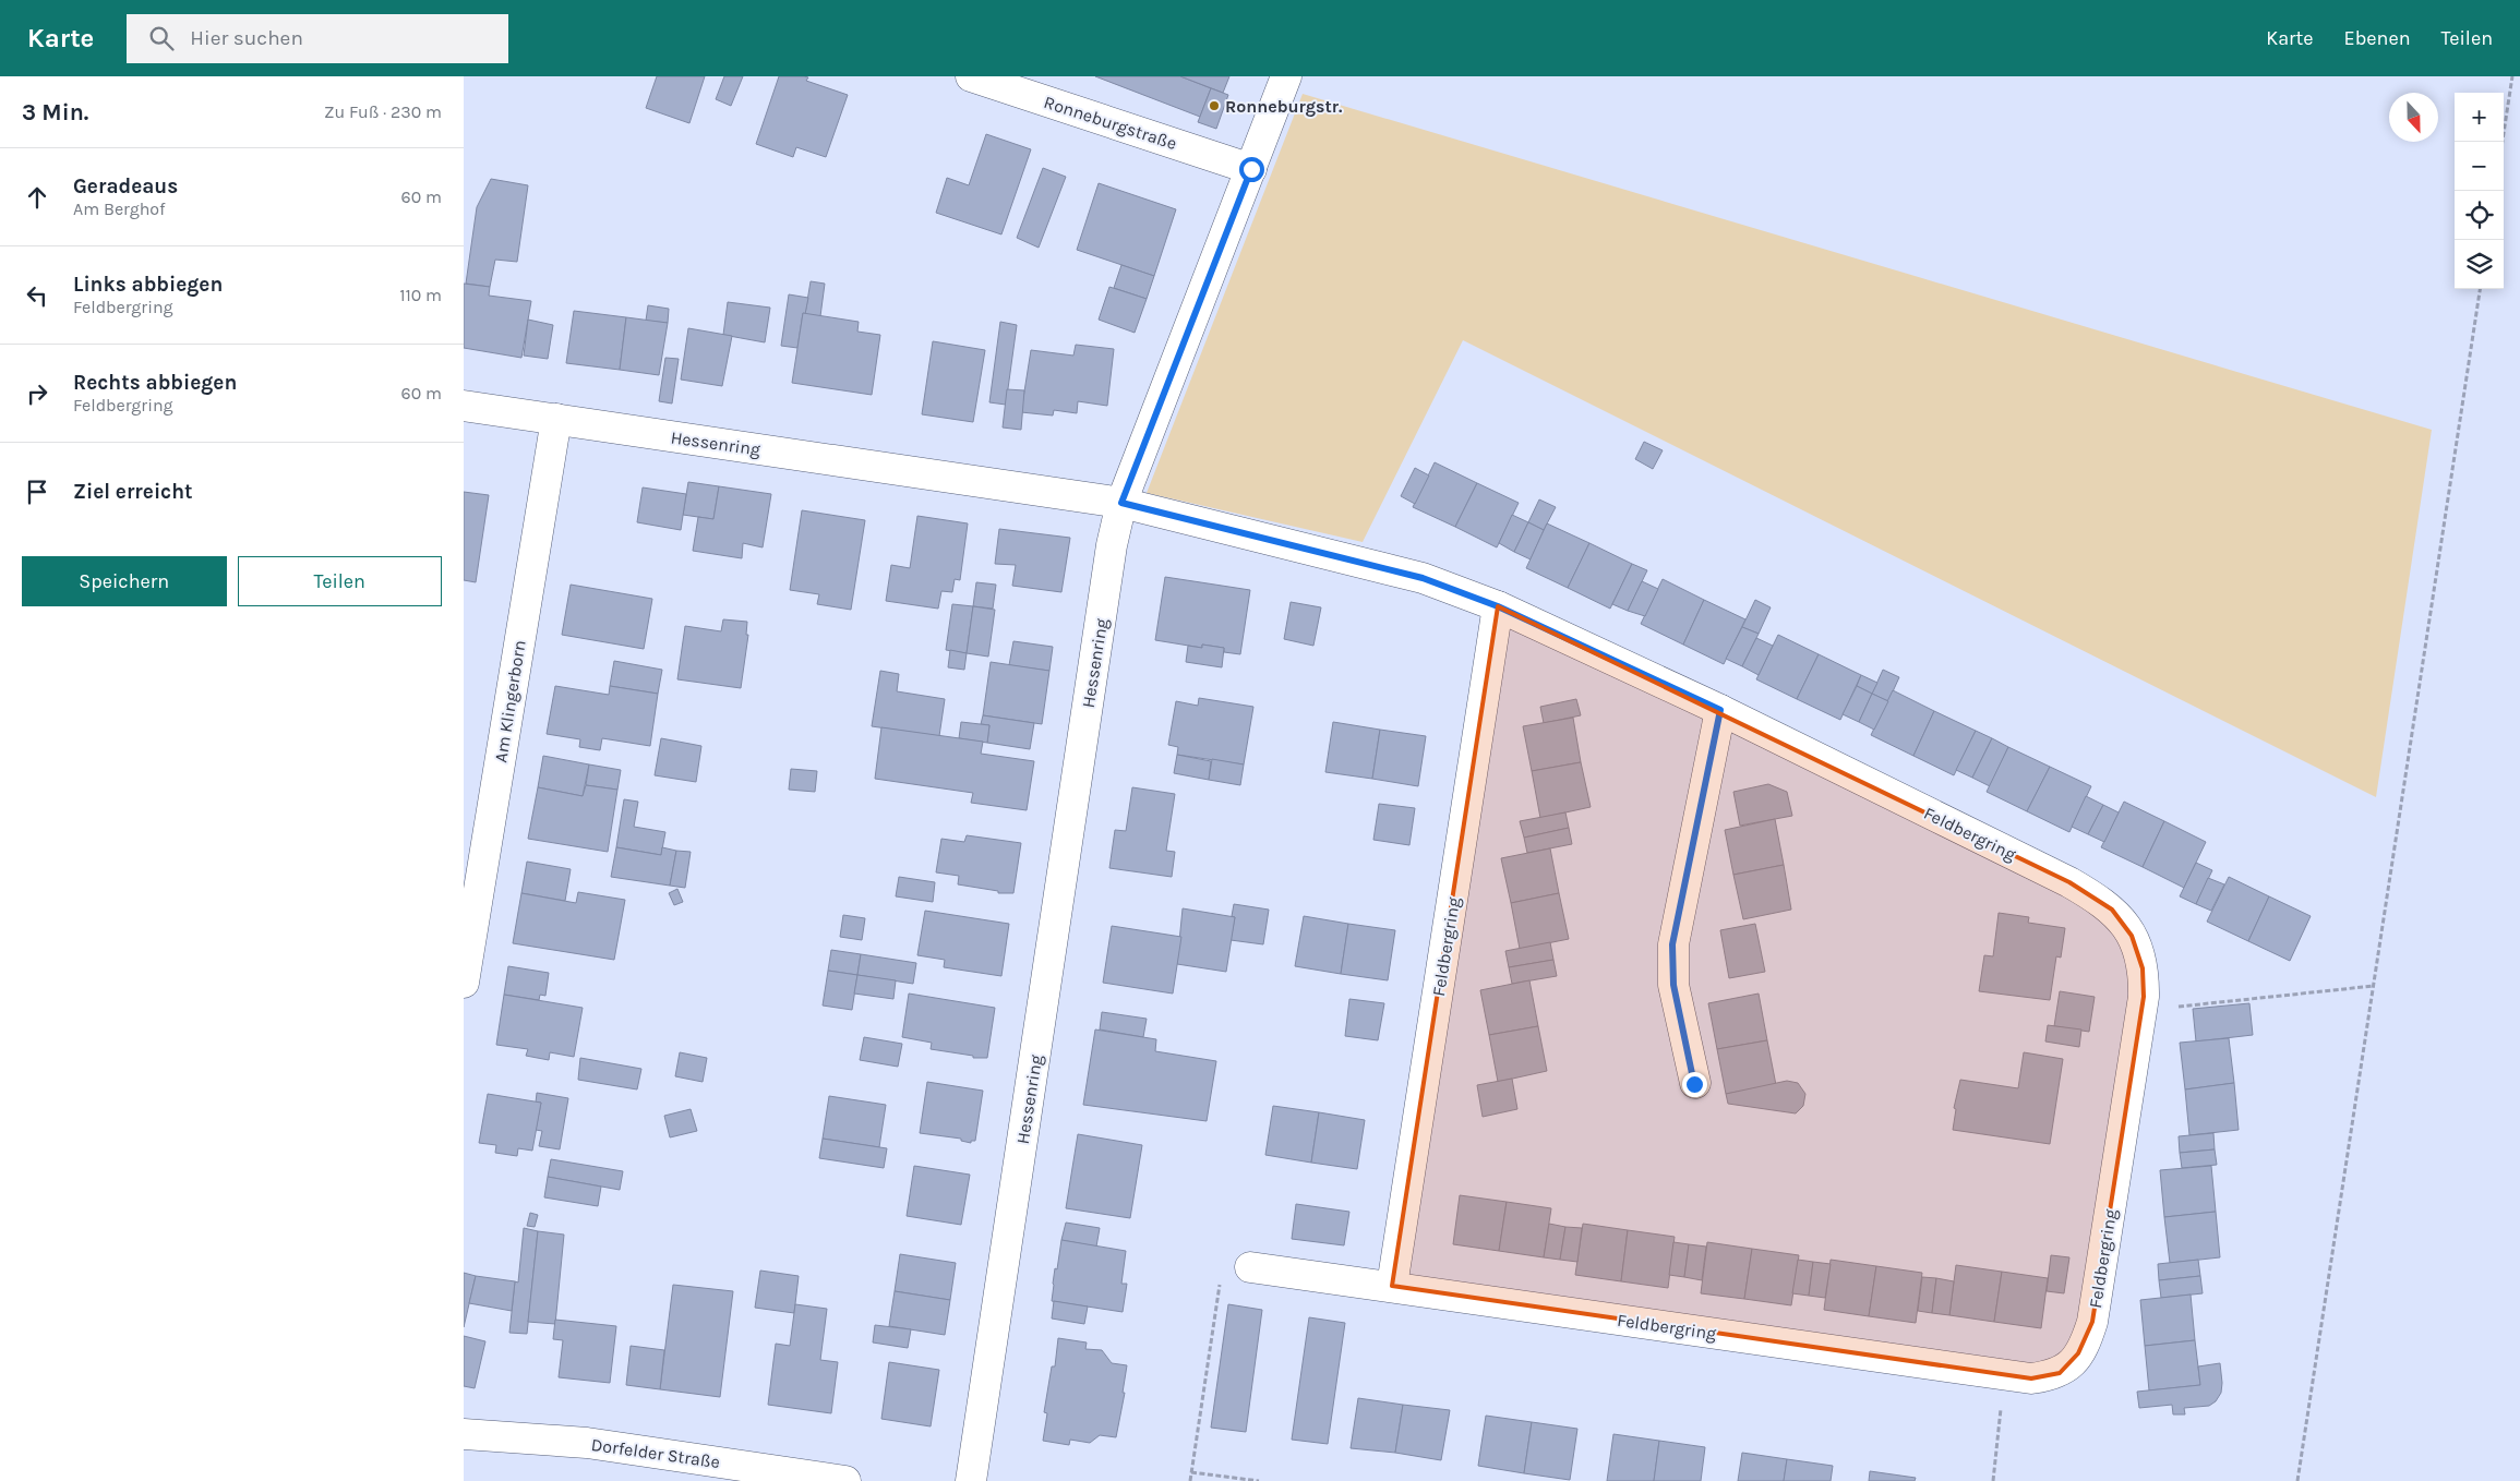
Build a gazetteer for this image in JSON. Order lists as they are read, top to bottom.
{
  "streets": {
    "street": [
      "Ronneburgstraße",
      "Hessenring",
      "Am Klingerborn",
      "Feldbergring",
      "Dorfelder Straße"
    ]
  },
  "crossings": [
    ["Hessenring", "Am Klingerborn"],
    ["Hessenring", "Feldbergring"]
  ],
  "places": ["Ronneburgstr."],
  "north": "bottom",
  "page": {
    "header": "Karte",
    "search": "Hier suchen",
    "nav": ["Karte", "Ebenen", "Teilen"],
    "heading": ["3 Min.", "Zu Fuß · 230 m"],
    "map_buttons": ["+", "−"],
    "list": [
      ["Geradeaus", "Am Berghof", "60 m"],
      ["Links abbiegen", "Feldbergring", "110 m"],
      ["Rechts abbiegen", "Feldbergring", "60 m"],
      "Ziel erreicht"
    ],
    "buttons": ["Speichern", "Teilen"]
  }
}
